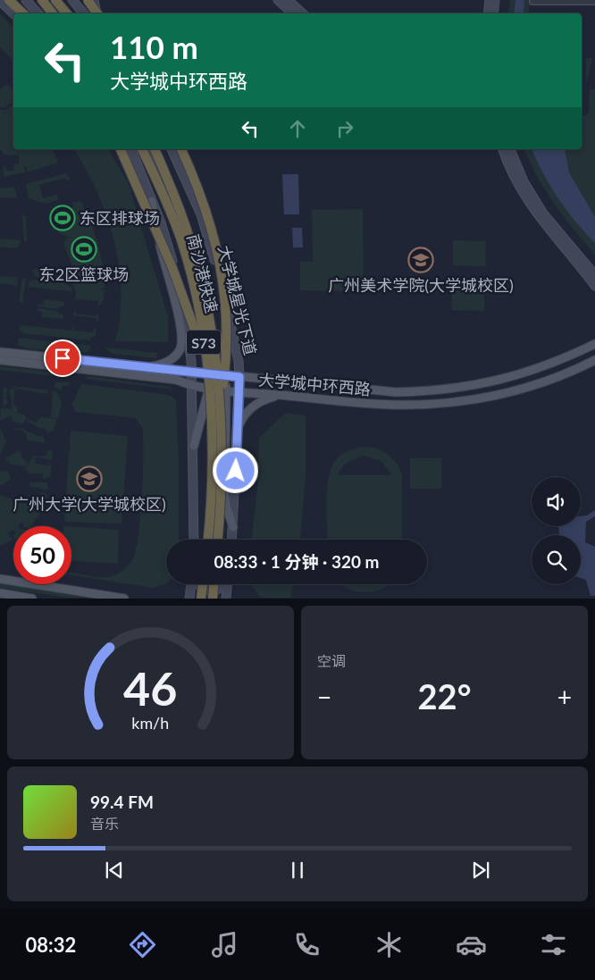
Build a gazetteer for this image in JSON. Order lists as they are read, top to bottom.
{
  "streets": {
    "highway": ["南沙港快速", "S73"],
    "main road": ["大学城星光下道", "大学城中环西路"]
  },
  "crossings": [
    ["大学城星光下道", "大学城中环西路"]
  ],
  "places": {
    "sports": ["东区排球场", "东2区篮球场"],
    "school or university": ["广州美术学院(大学城校区)", "广州大学(大学城校区)"]
  },
  "page": {
    "turn": ["110 m", "大学城中环西路"],
    "limit": "50",
    "trip": "08:33 · 1 分钟 · 320 m",
    "tile": "空调",
    "heat": ["−", "22°", "+"],
    "song": ["99.4 FM", "音乐"],
    "tabs": "08:32",
    "gauge": ["46", "km/h"]
  }
}
